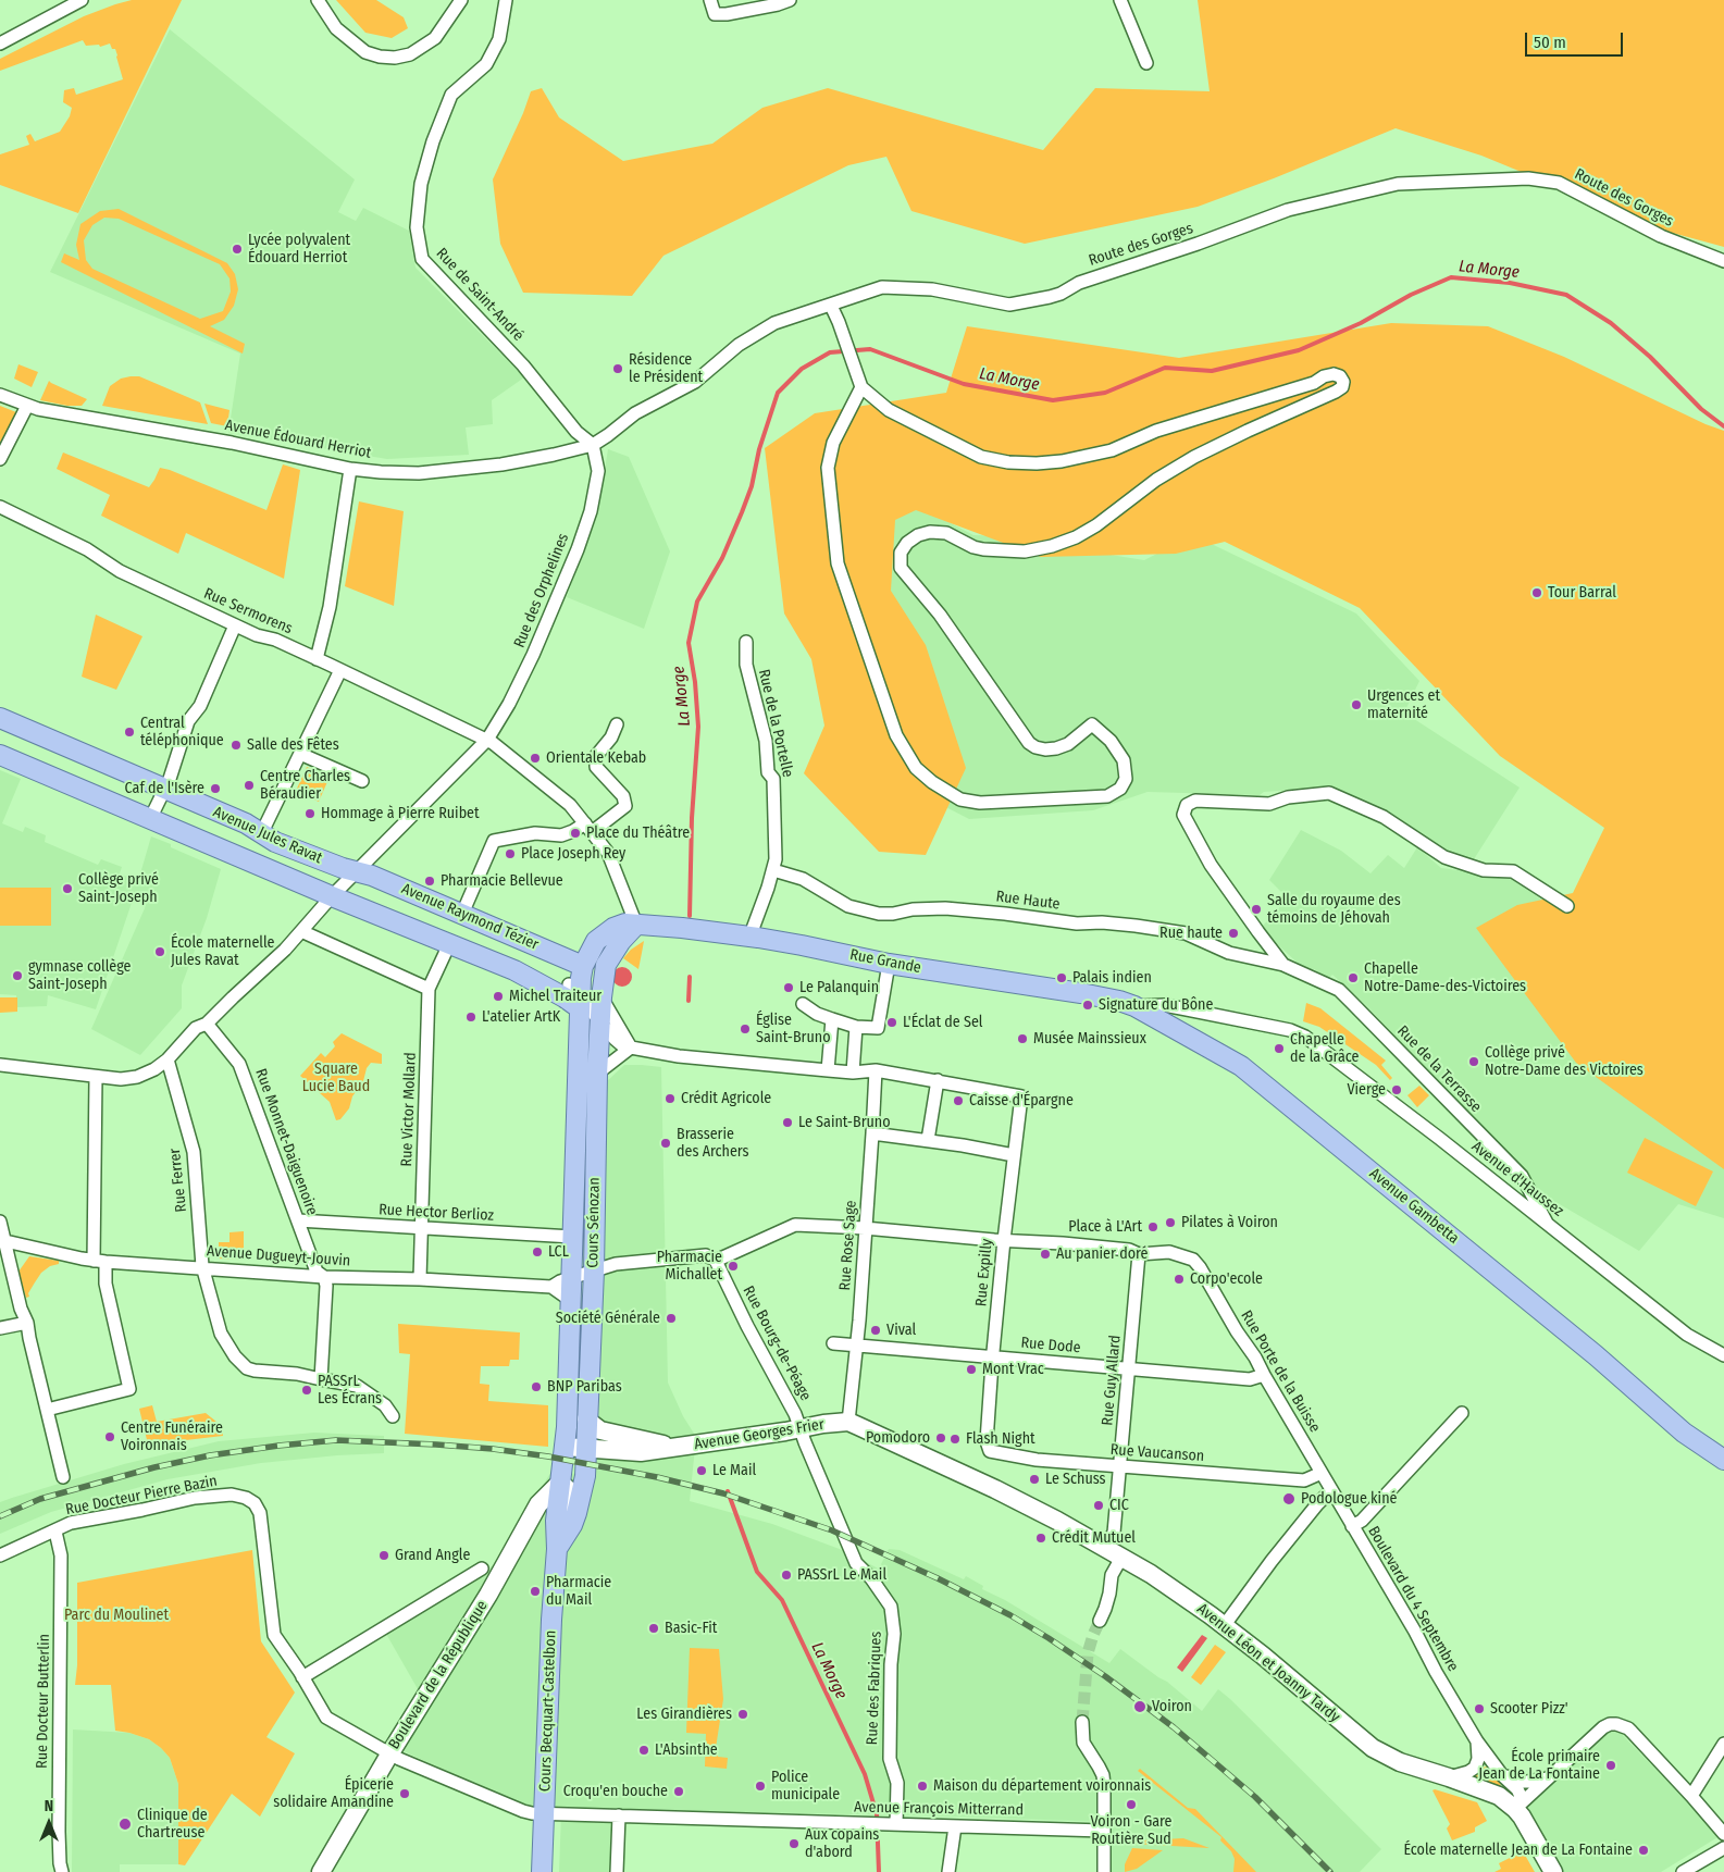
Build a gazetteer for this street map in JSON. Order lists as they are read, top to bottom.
{
  "streets": {
    "main road": [
      "Avenue Jules Ravat",
      "Avenue Raymond Tézier",
      "Rue Grande",
      "Avenue Gambetta",
      "Cours Sénozan",
      "Cours Becquart-Castelbon"
    ],
    "street": [
      "Route des Gorges",
      "Rue de Saint-André",
      "Avenue Édouard Herriot",
      "Rue des Orphelines",
      "Rue Sermorens",
      "Rue de la Portelle",
      "Rue Haute",
      "Rue de la Terrasse",
      "Rue Victor Mollard",
      "Rue Monnet-Daiguenoire",
      "Avenue d'Haussez",
      "Rue Ferrer",
      "Rue Hector Berlioz",
      "Rue Rose Sage",
      "Avenue Dugueyt-Jouvin",
      "Rue Expilly",
      "Rue Bourg-de-Péage",
      "Rue Dode",
      "Rue Porte de la Buisse",
      "Rue Guy Allard",
      "Avenue Georges Frier",
      "Rue Vaucanson",
      "Rue Docteur Pierre Bazin",
      "Boulevard du 4 Septembre",
      "Avenue Léon et Joanny Tardy",
      "Boulevard de la République",
      "Rue des Fabriques",
      "Rue Docteur Butterlin",
      "Avenue François Mitterrand"
    ]
  },
  "crossings": [
    ["Route des Gorges", "Rue de Saint-André"],
    ["Route des Gorges", "Avenue Édouard Herriot"],
    ["Route des Gorges", "Rue des Orphelines"],
    ["Rue de Saint-André", "Avenue Édouard Herriot"],
    ["Rue de Saint-André", "Rue des Orphelines"],
    ["Avenue Édouard Herriot", "Rue des Orphelines"],
    ["Rue des Orphelines", "Rue Sermorens"],
    ["Rue des Orphelines", "Avenue Jules Ravat"],
    ["Rue des Orphelines", "Avenue Raymond Tézier"],
    ["Rue des Orphelines", "Rue Monnet-Daiguenoire"],
    ["Rue des Orphelines", "Rue Ferrer"],
    ["Rue Sermorens", "Rue Grande"],
    ["Rue de la Portelle", "Rue Haute"],
    ["Rue de la Portelle", "Rue Grande"],
    ["Avenue Jules Ravat", "Avenue Raymond Tézier"],
    ["Rue Haute", "Rue de la Terrasse"],
    ["Avenue Raymond Tézier", "Rue Grande"],
    ["Avenue Raymond Tézier", "Rue Victor Mollard"],
    ["Avenue Raymond Tézier", "Cours Sénozan"],
    ["Rue Grande", "Avenue Gambetta"],
    ["Rue Grande", "Cours Sénozan"],
    ["Rue de la Terrasse", "Avenue d'Haussez"],
    ["Rue Victor Mollard", "Rue Hector Berlioz"],
    ["Rue Victor Mollard", "Avenue Dugueyt-Jouvin"],
    ["Rue Monnet-Daiguenoire", "Rue Hector Berlioz"],
    ["Rue Monnet-Daiguenoire", "Avenue Dugueyt-Jouvin"],
    ["Avenue d'Haussez", "Avenue Gambetta"],
    ["Rue Ferrer", "Avenue Dugueyt-Jouvin"],
    ["Rue Hector Berlioz", "Cours Sénozan"],
    ["Cours Sénozan", "Avenue Dugueyt-Jouvin"],
    ["Cours Sénozan", "Avenue Georges Frier"],
    ["Cours Sénozan", "Cours Becquart-Castelbon"],
    ["Rue Rose Sage", "Rue Dode"],
    ["Rue Rose Sage", "Avenue Georges Frier"],
    ["Rue Rose Sage", "Avenue Léon et Joanny Tardy"],
    ["Rue Expilly", "Rue Dode"],
    ["Rue Expilly", "Rue Vaucanson"],
    ["Rue Bourg-de-Péage", "Avenue Georges Frier"],
    ["Rue Bourg-de-Péage", "Rue des Fabriques"],
    ["Rue Dode", "Rue Porte de la Buisse"],
    ["Rue Dode", "Rue Guy Allard"],
    ["Rue Porte de la Buisse", "Rue Guy Allard"],
    ["Rue Porte de la Buisse", "Rue Vaucanson"],
    ["Rue Porte de la Buisse", "Boulevard du 4 Septembre"],
    ["Rue Guy Allard", "Rue Vaucanson"],
    ["Rue Guy Allard", "Avenue Léon et Joanny Tardy"],
    ["Avenue Georges Frier", "Avenue Léon et Joanny Tardy"],
    ["Avenue Georges Frier", "Cours Becquart-Castelbon"],
    ["Rue Vaucanson", "Boulevard du 4 Septembre"],
    ["Rue Docteur Pierre Bazin", "Boulevard de la République"],
    ["Rue Docteur Pierre Bazin", "Rue Docteur Butterlin"],
    ["Rue Docteur Pierre Bazin", "Cours Becquart-Castelbon"],
    ["Rue Docteur Pierre Bazin", "Avenue François Mitterrand"],
    ["Boulevard du 4 Septembre", "Avenue Léon et Joanny Tardy"],
    ["Boulevard de la République", "Cours Becquart-Castelbon"],
    ["Rue des Fabriques", "Avenue François Mitterrand"],
    ["Cours Becquart-Castelbon", "Avenue François Mitterrand"]
  ],
  "water": ["La Morge"],
  "parks": ["Square Lucie Baud", "Parc du Moulinet"],
  "places": [
    "Lycée polyvalent Édouard Herriot",
    "Résidence le Président",
    "Tour Barral",
    "Urgences et maternité",
    "Central téléphonique",
    "Salle des Fêtes",
    "Orientale Kebab",
    "Centre Charles Béraudier",
    "Caf de l'Isère",
    "Hommage à Pierre Ruibet",
    "Place du Théâtre",
    "Place Joseph Rey",
    "Pharmacie Bellevue",
    "Collège privé Saint-Joseph",
    "Salle du royaume des témoins de Jéhovah",
    "Rue haute",
    "École maternelle Jules Ravat",
    "gymnase collège Saint-Joseph",
    "Palais indien",
    "Chapelle Notre-Dame-des-Victoires",
    "Le Palanquin",
    "Michel Traiteur",
    "Signature du Bône",
    "L'atelier ArtK",
    "L'Éclat de Sel",
    "Église Saint-Bruno",
    "Musée Mainssieux",
    "Chapelle de la Grâce",
    "Collège privé Notre-Dame des Victoires",
    "Vierge",
    "Crédit Agricole",
    "Caisse d'Épargne",
    "Le Saint-Bruno",
    "Brasserie des Archers",
    "Pilates à Voiron",
    "Place à L'Art",
    "LCL",
    "Au panier doré",
    "Pharmacie Michallet",
    "Corpo'ecole",
    "Société Générale",
    "Vival",
    "Mont Vrac",
    "BNP Paribas",
    "PASSrL Les Écrans",
    "Centre Funéraire Voironnais",
    "Pomodoro",
    "Flash Night",
    "Le Mail",
    "Le Schuss",
    "Podologue kiné",
    "CIC",
    "Crédit Mutuel",
    "Grand Angle",
    "PASSrL Le Mail",
    "Pharmacie du Mail",
    "Basic-Fit",
    "Voiron",
    "Scooter Pizz'",
    "Les Girandières",
    "L'Absinthe",
    "École primaire Jean de La Fontaine",
    "Police municipale",
    "Maison du département voironnais",
    "Croqu'en bouche",
    "Épicerie solidaire Amandine",
    "Voiron - Gare Routière Sud",
    "Clinique de Chartreuse",
    "Aux copains d'abord",
    "École maternelle Jean de La Fontaine"
  ],
  "scale_bar": "50 m",
  "north": "top"
}
